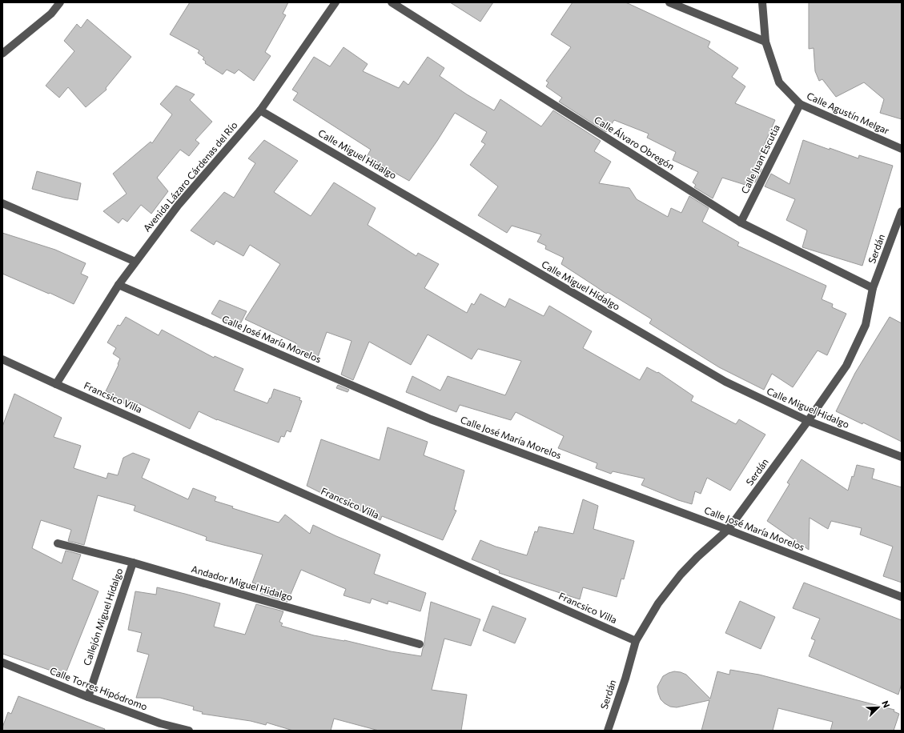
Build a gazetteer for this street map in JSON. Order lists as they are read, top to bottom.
{
  "streets": {
    "street": [
      "Calle Agustín Melgar",
      "Calle Álvaro Obregón",
      "Calle Miguel Hidalgo",
      "Calle Juan Escutia",
      "Avenida Lázaro Cárdenas del Río",
      "Serdán",
      "Calle José María Morelos",
      "Francsico Villa",
      "Andador Miguel Hidalgo",
      "Callejón Miguel Hidalgo",
      "Calle Torres Hipódromo"
    ]
  },
  "crossings": [
    ["Calle Agustín Melgar", "Calle Juan Escutia"],
    ["Calle Álvaro Obregón", "Calle Juan Escutia"],
    ["Calle Álvaro Obregón", "Serdán"],
    ["Calle Miguel Hidalgo", "Avenida Lázaro Cárdenas del Río"],
    ["Calle Miguel Hidalgo", "Serdán"],
    ["Avenida Lázaro Cárdenas del Río", "Calle José María Morelos"],
    ["Avenida Lázaro Cárdenas del Río", "Francsico Villa"],
    ["Serdán", "Calle José María Morelos"],
    ["Serdán", "Francsico Villa"],
    ["Andador Miguel Hidalgo", "Callejón Miguel Hidalgo"],
    ["Callejón Miguel Hidalgo", "Calle Torres Hipódromo"]
  ],
  "north": "top right"
}
